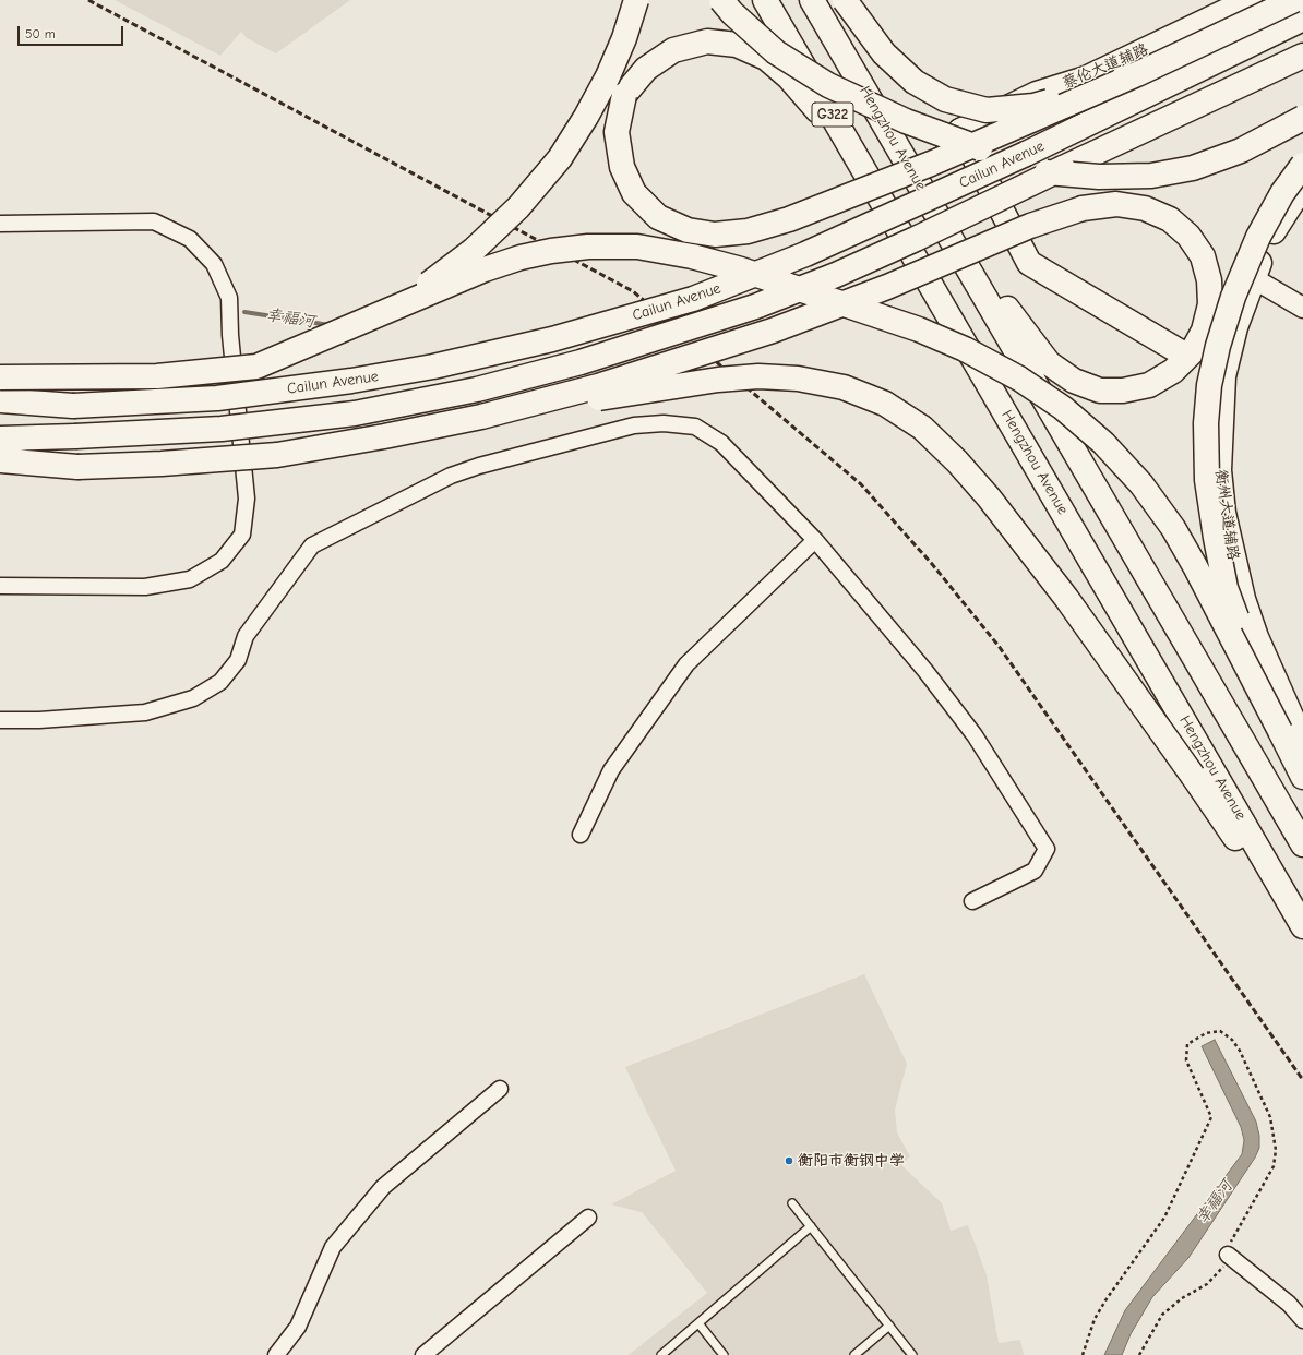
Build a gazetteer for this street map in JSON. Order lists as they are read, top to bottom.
{
  "streets": {
    "main road": [
      "蔡伦大道辅路",
      "G322",
      "Hengzhou Avenue",
      "Cailun Avenue",
      "衡州大道辅路"
    ]
  },
  "water": ["幸福河"],
  "places": ["衡阳市衡钢中学"],
  "scale_bar": "50 m"
}
